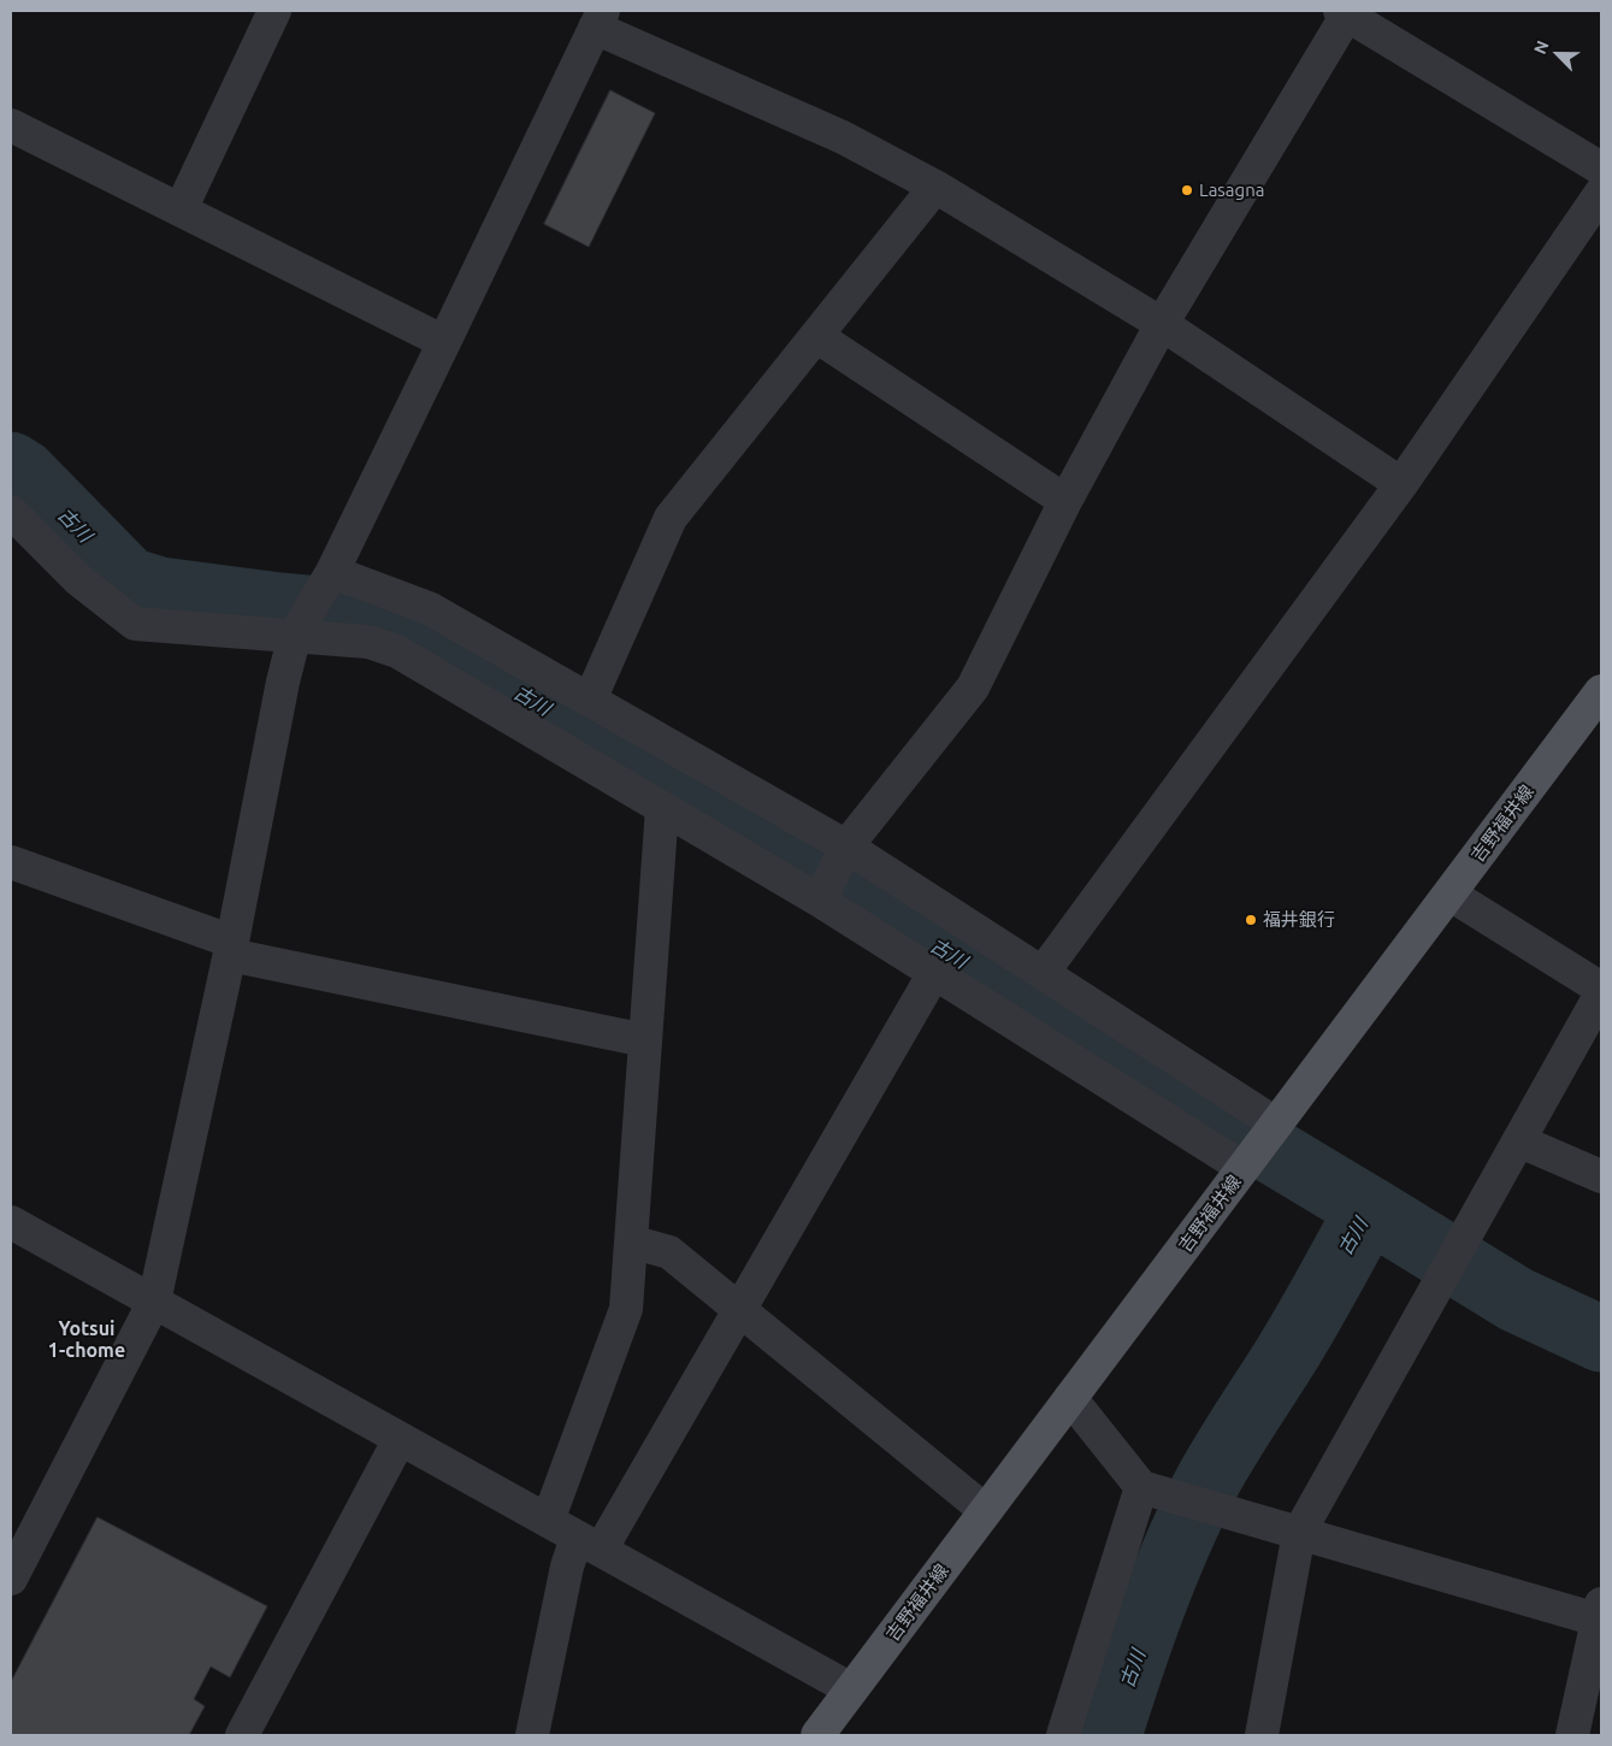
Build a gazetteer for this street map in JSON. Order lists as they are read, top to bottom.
{
  "streets": {
    "main road": ["吉野福井線"]
  },
  "districts": ["Yotsui 1-chome"],
  "water": ["古川"],
  "places": ["Lasagna", "福井銀行"],
  "north": "top left"
}
